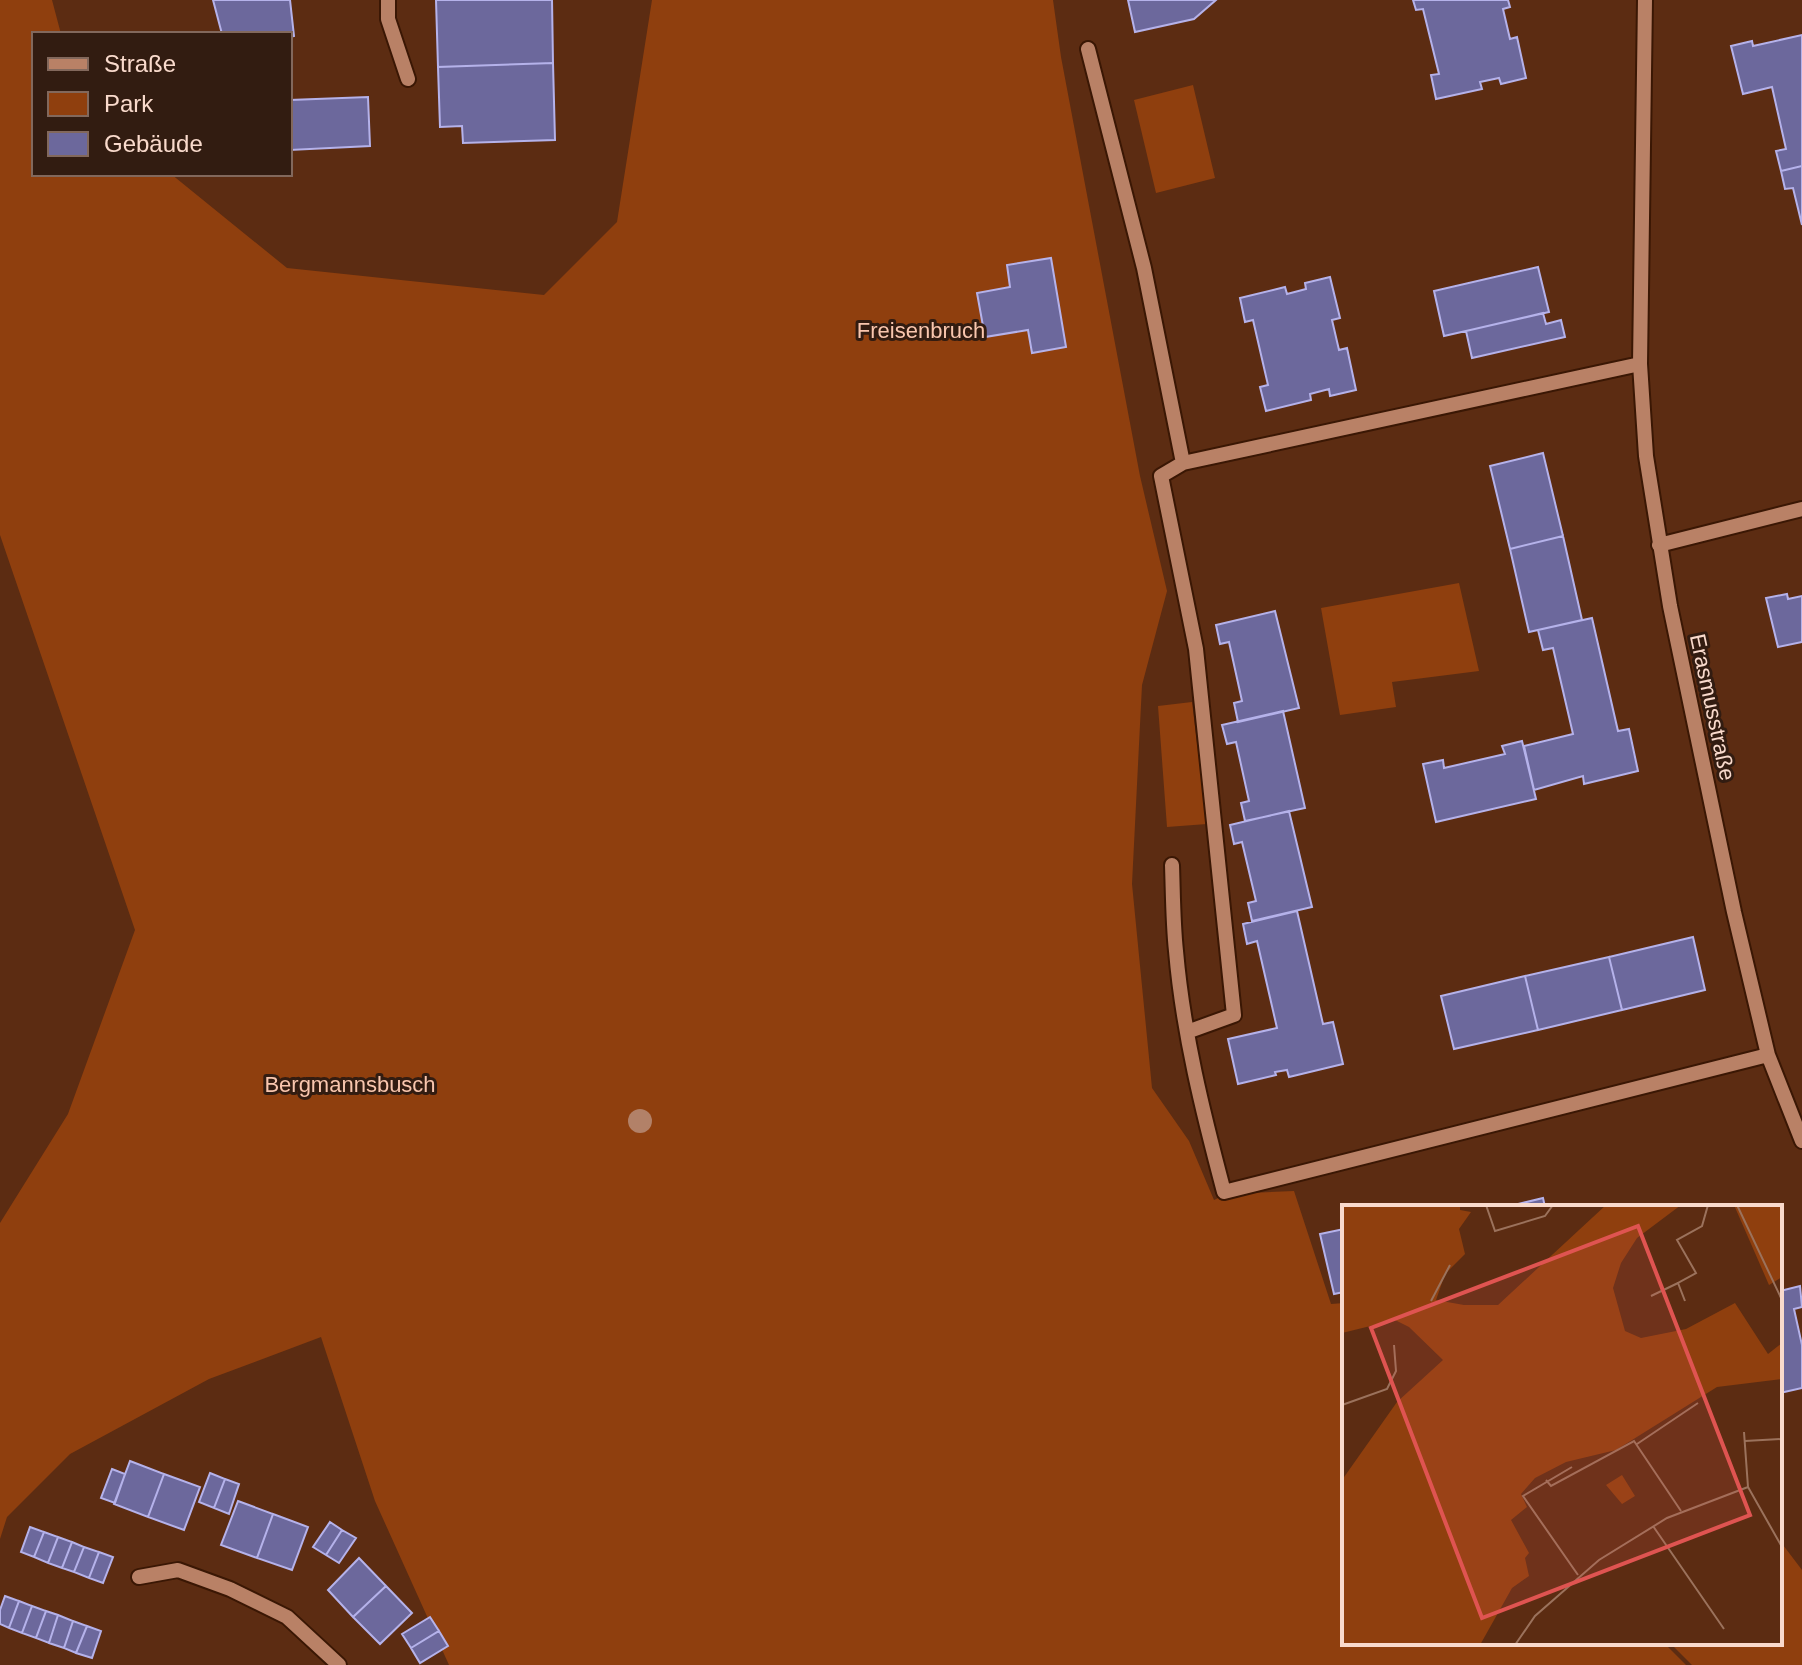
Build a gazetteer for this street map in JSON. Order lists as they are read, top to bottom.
{
  "streets": {
    "street": ["Erasmusstraße"]
  },
  "parks": ["Freisenbruch", "Bergmannsbusch"],
  "legend": ["Straße", "Park", "Gebäude"]
}
